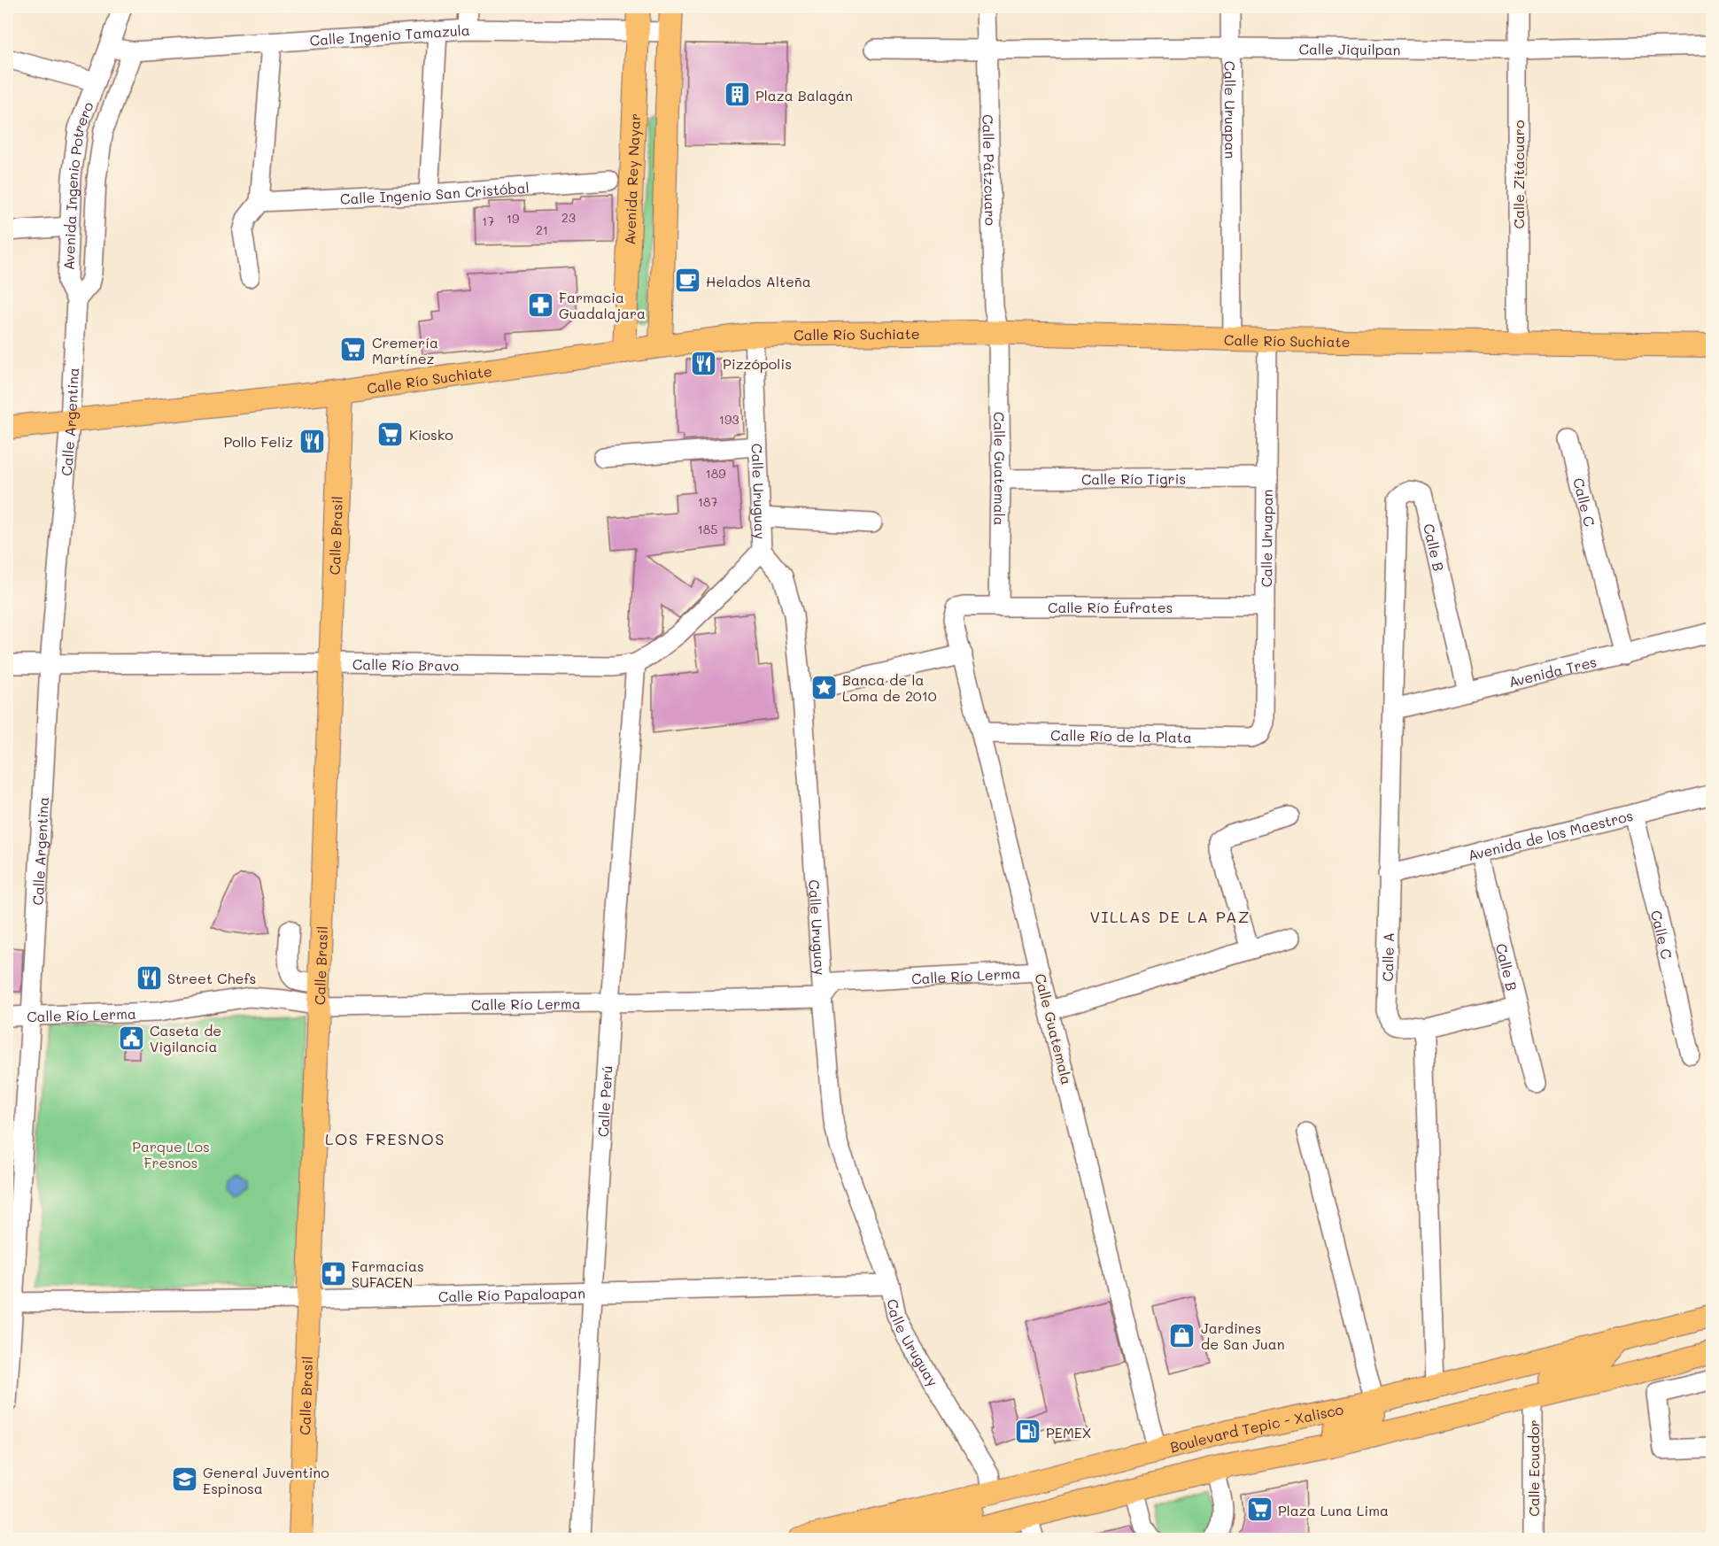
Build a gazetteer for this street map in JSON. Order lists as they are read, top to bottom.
{
  "streets": {
    "main road": [
      "Avenida Rey Nayar",
      "Calle Río Suchiate",
      "Calle Brasil",
      "Boulevard Tepic - Xalisco"
    ],
    "street": [
      "Calle Ingenio Tamazula",
      "Calle Jiquilpan",
      "Calle Uruapan",
      "Calle Pátzcuaro",
      "Calle Zitácuaro",
      "Avenida Ingenio Potrero",
      "Calle Ingenio San Cristóbal",
      "Calle Argentina",
      "Calle Guatemala",
      "Calle Río Tigris",
      "Calle Uruguay",
      "Calle C",
      "Calle B",
      "Calle Río Éufrates",
      "Calle Río Bravo",
      "Avenida Tres",
      "Calle Río de la Plata",
      "Avenida de los Maestros",
      "Calle A",
      "Calle Río Lerma",
      "Calle Perú",
      "Calle Río Papaloapan",
      "Calle Ecuador"
    ]
  },
  "crossings": [
    ["Calle Ingenio Tamazula", "Avenida Rey Nayar"],
    ["Calle Ingenio Tamazula", "Avenida Ingenio Potrero"],
    ["Calle Jiquilpan", "Calle Uruapan"],
    ["Calle Jiquilpan", "Calle Pátzcuaro"],
    ["Calle Jiquilpan", "Calle Zitácuaro"],
    ["Calle Uruapan", "Calle Río Suchiate"],
    ["Calle Uruapan", "Calle Río Tigris"],
    ["Calle Uruapan", "Calle Río Éufrates"],
    ["Calle Uruapan", "Calle Río de la Plata"],
    ["Calle Pátzcuaro", "Calle Río Suchiate"],
    ["Calle Pátzcuaro", "Calle Guatemala"],
    ["Calle Zitácuaro", "Calle Río Suchiate"],
    ["Avenida Rey Nayar", "Calle Río Suchiate"],
    ["Avenida Ingenio Potrero", "Calle Argentina"],
    ["Calle Río Suchiate", "Calle Argentina"],
    ["Calle Río Suchiate", "Calle Guatemala"],
    ["Calle Río Suchiate", "Calle Uruguay"],
    ["Calle Río Suchiate", "Calle Brasil"],
    ["Calle Argentina", "Calle Río Bravo"],
    ["Calle Argentina", "Calle Río Lerma"],
    ["Calle Argentina", "Calle Río Papaloapan"],
    ["Calle Guatemala", "Calle Río Tigris"],
    ["Calle Guatemala", "Calle Río Éufrates"],
    ["Calle Guatemala", "Calle Río de la Plata"],
    ["Calle Guatemala", "Calle Río Lerma"],
    ["Calle Guatemala", "Boulevard Tepic - Xalisco"],
    ["Calle Uruguay", "Calle Río Bravo"],
    ["Calle Uruguay", "Calle Río Lerma"],
    ["Calle Uruguay", "Calle Río Papaloapan"],
    ["Calle Uruguay", "Boulevard Tepic - Xalisco"],
    ["Calle C", "Avenida Tres"],
    ["Calle C", "Avenida de los Maestros"],
    ["Calle Brasil", "Calle Río Bravo"],
    ["Calle Brasil", "Calle Río Lerma"],
    ["Calle Brasil", "Calle Río Papaloapan"],
    ["Calle B", "Avenida Tres"],
    ["Calle B", "Avenida de los Maestros"],
    ["Calle B", "Calle A"],
    ["Calle Río Bravo", "Calle Perú"],
    ["Avenida Tres", "Calle A"],
    ["Avenida de los Maestros", "Calle A"],
    ["Calle Río Lerma", "Calle Perú"],
    ["Calle Perú", "Calle Río Papaloapan"]
  ],
  "districts": ["VILLAS DE LA PAZ", "LOS FRESNOS"],
  "parks": ["Parque Los Fresnos"],
  "places": {
    "building": ["Plaza Balagán"],
    "cafe": ["Helados Alteña"],
    "pharmacy": ["Farmacia Guadalajara", "Farmacias SUFACEN"],
    "supermarket": ["Cremería Martínez", "Kiosko", "Plaza Luna Lima"],
    "restaurant": ["Pizzópolis", "Pollo Feliz", "Street Chefs"],
    "place": ["Banca de la Loma de 2010"],
    "public building": ["Caseta de Vigilancia"],
    "shop": ["Jardines de San Juan"],
    "fuel station": ["PEMEX"],
    "school or university": ["General Juventino Espinosa"]
  },
  "house_numbers": [
    "23",
    "19",
    "17",
    "21",
    "193",
    "189",
    "187",
    "185"
  ]
}
